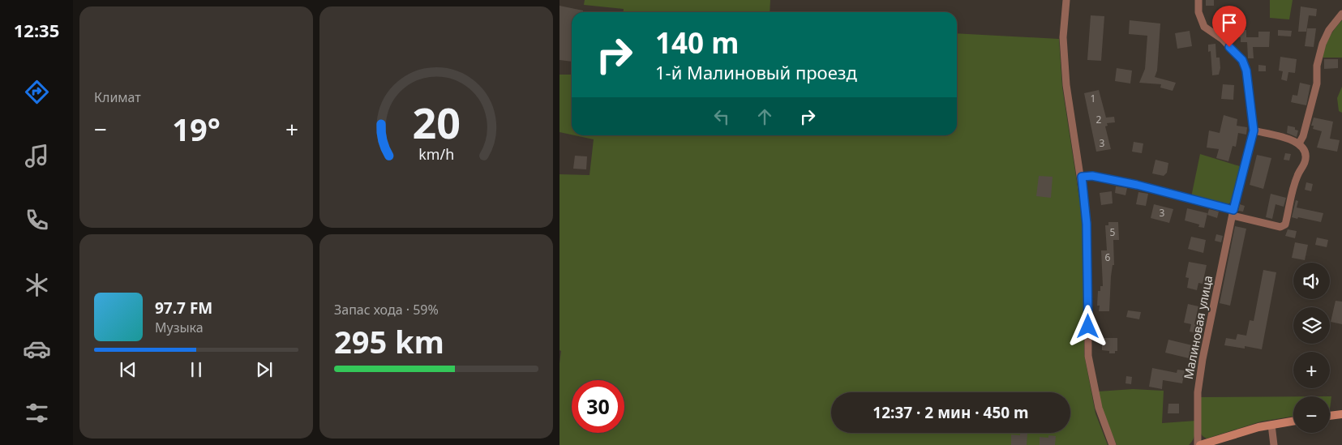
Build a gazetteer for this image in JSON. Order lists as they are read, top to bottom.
{
  "streets": {
    "street": ["Малиновая улица"]
  },
  "house_numbers": [
    "1",
    "2",
    "3",
    "3",
    "5",
    "6"
  ],
  "page": {
    "tabs": "12:35",
    "tile": [
      "Климат",
      ["Запас хода · 59%", "295 km"]
    ],
    "turn": ["140 m", "1-й Малиновый проезд"],
    "heat": ["−", "19°", "+"],
    "map_buttons": ["+", "−"],
    "song": ["97.7 FM", "Музыка"],
    "limit": "30",
    "trip": "12:37 · 2 мин · 450 m",
    "gauge": ["20", "km/h"]
  }
}
